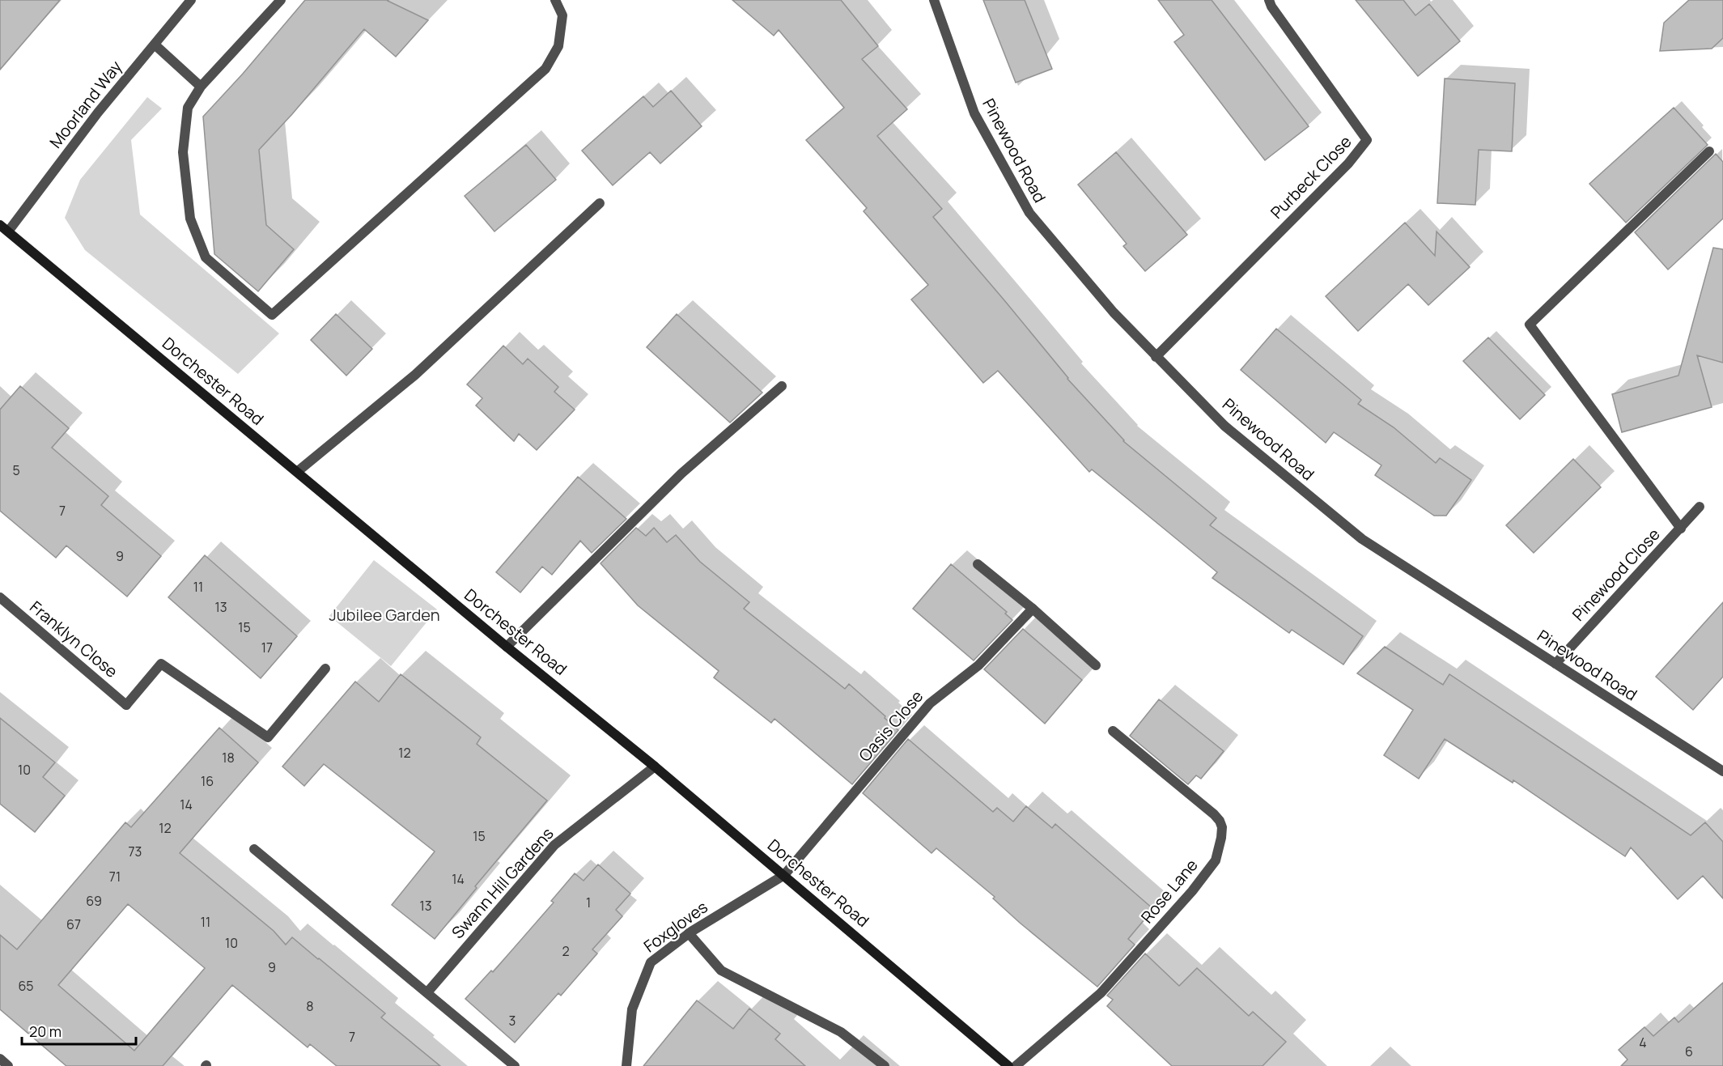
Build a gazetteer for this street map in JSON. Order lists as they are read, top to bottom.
{
  "streets": {
    "main road": ["Dorchester Road"],
    "street": [
      "Moorland Way",
      "Pinewood Road",
      "Purbeck Close",
      "Pinewood Close",
      "Franklyn Close",
      "Oasis Close",
      "Swann Hill Gardens",
      "Rose Lane",
      "Foxgloves"
    ]
  },
  "crossings": [
    ["Moorland Way", "Dorchester Road"],
    ["Pinewood Road", "Purbeck Close"],
    ["Pinewood Road", "Pinewood Close"],
    ["Dorchester Road", "Oasis Close"],
    ["Dorchester Road", "Swann Hill Gardens"],
    ["Dorchester Road", "Foxgloves"],
    ["Oasis Close", "Foxgloves"]
  ],
  "parks": ["Jubilee Garden"],
  "house_numbers": [
    "5",
    "7",
    "9",
    "11",
    "13",
    "15",
    "17",
    "12",
    "18",
    "10",
    "16",
    "14",
    "12",
    "15",
    "73",
    "71",
    "14",
    "69",
    "1",
    "13",
    "11",
    "67",
    "10",
    "2",
    "9",
    "65",
    "8",
    "3",
    "7",
    "4",
    "6"
  ],
  "scale_bar": "20 m"
}
